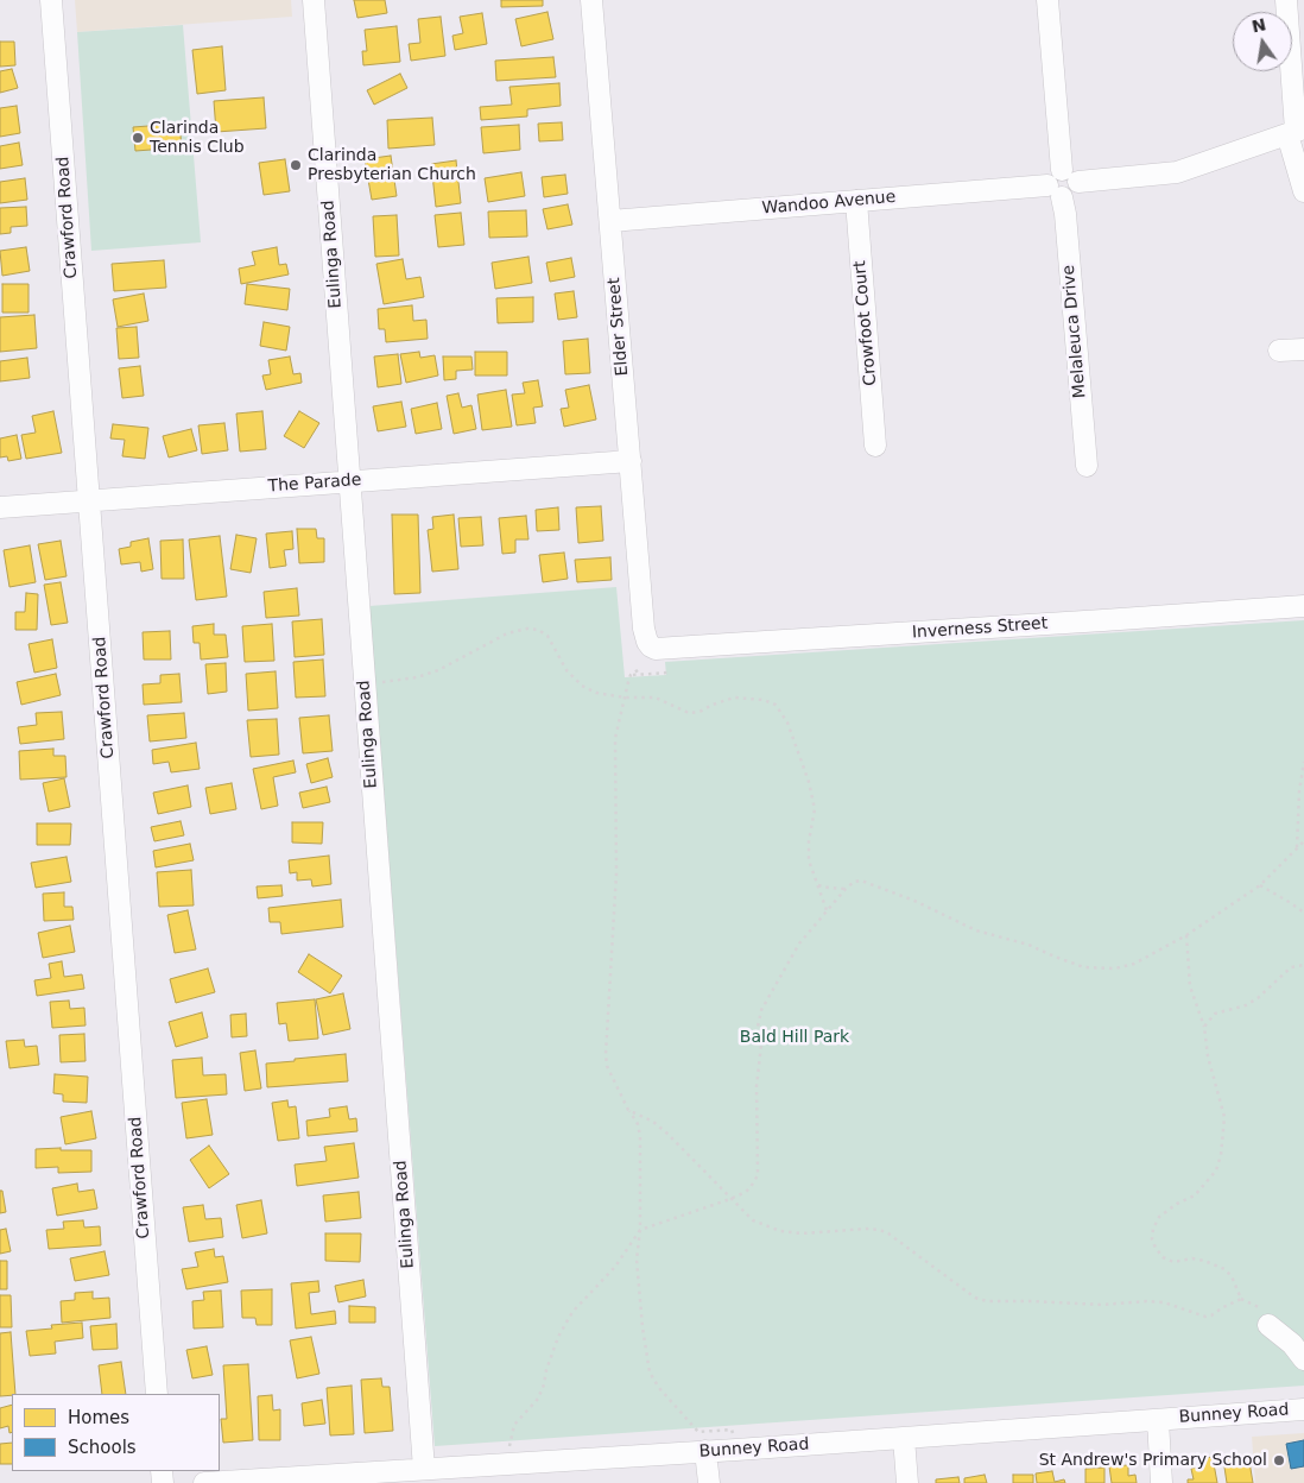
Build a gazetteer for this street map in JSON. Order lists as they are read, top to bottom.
{
  "streets": {
    "street": [
      "Wandoo Avenue",
      "Crawford Road",
      "Eulinga Road",
      "Crowfoot Court",
      "Elder Street",
      "Melaleuca Drive",
      "The Parade",
      "Inverness Street",
      "Bunney Road"
    ]
  },
  "crossings": [
    ["Wandoo Avenue", "Crowfoot Court"],
    ["Wandoo Avenue", "Elder Street"],
    ["Wandoo Avenue", "Melaleuca Drive"],
    ["Crawford Road", "The Parade"],
    ["Eulinga Road", "The Parade"],
    ["Eulinga Road", "Bunney Road"],
    ["Elder Street", "The Parade"],
    ["Elder Street", "Inverness Street"]
  ],
  "parks": ["Bald Hill Park"],
  "places": ["Clarinda Tennis Club", "Clarinda Presbyterian Church", "St Andrew's Primary School"],
  "legend": ["Homes", "Schools"],
  "north": "top"
}
